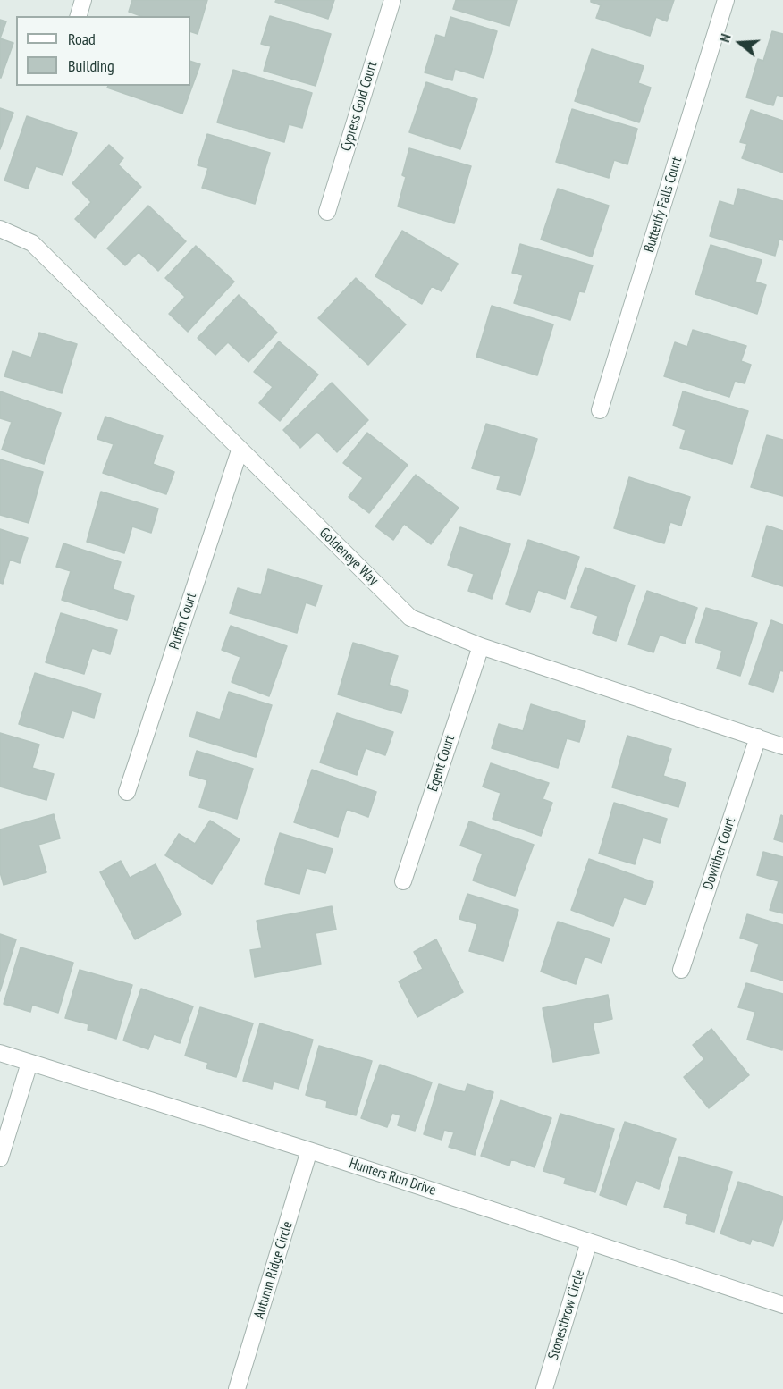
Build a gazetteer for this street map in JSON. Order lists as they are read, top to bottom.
{
  "streets": {
    "street": [
      "Cypress Gold Court",
      "Butterlfy Falls Court",
      "Goldeneye Way",
      "Puffin Court",
      "Egent Court",
      "Dowither Court",
      "Hunters Run Drive",
      "Autumn Ridge Circle",
      "Stonesthrow Circle"
    ]
  },
  "crossings": [
    ["Goldeneye Way", "Puffin Court"],
    ["Goldeneye Way", "Egent Court"],
    ["Goldeneye Way", "Dowither Court"],
    ["Hunters Run Drive", "Autumn Ridge Circle"],
    ["Hunters Run Drive", "Stonesthrow Circle"]
  ],
  "legend": ["Road", "Building"],
  "north": "left"
}
